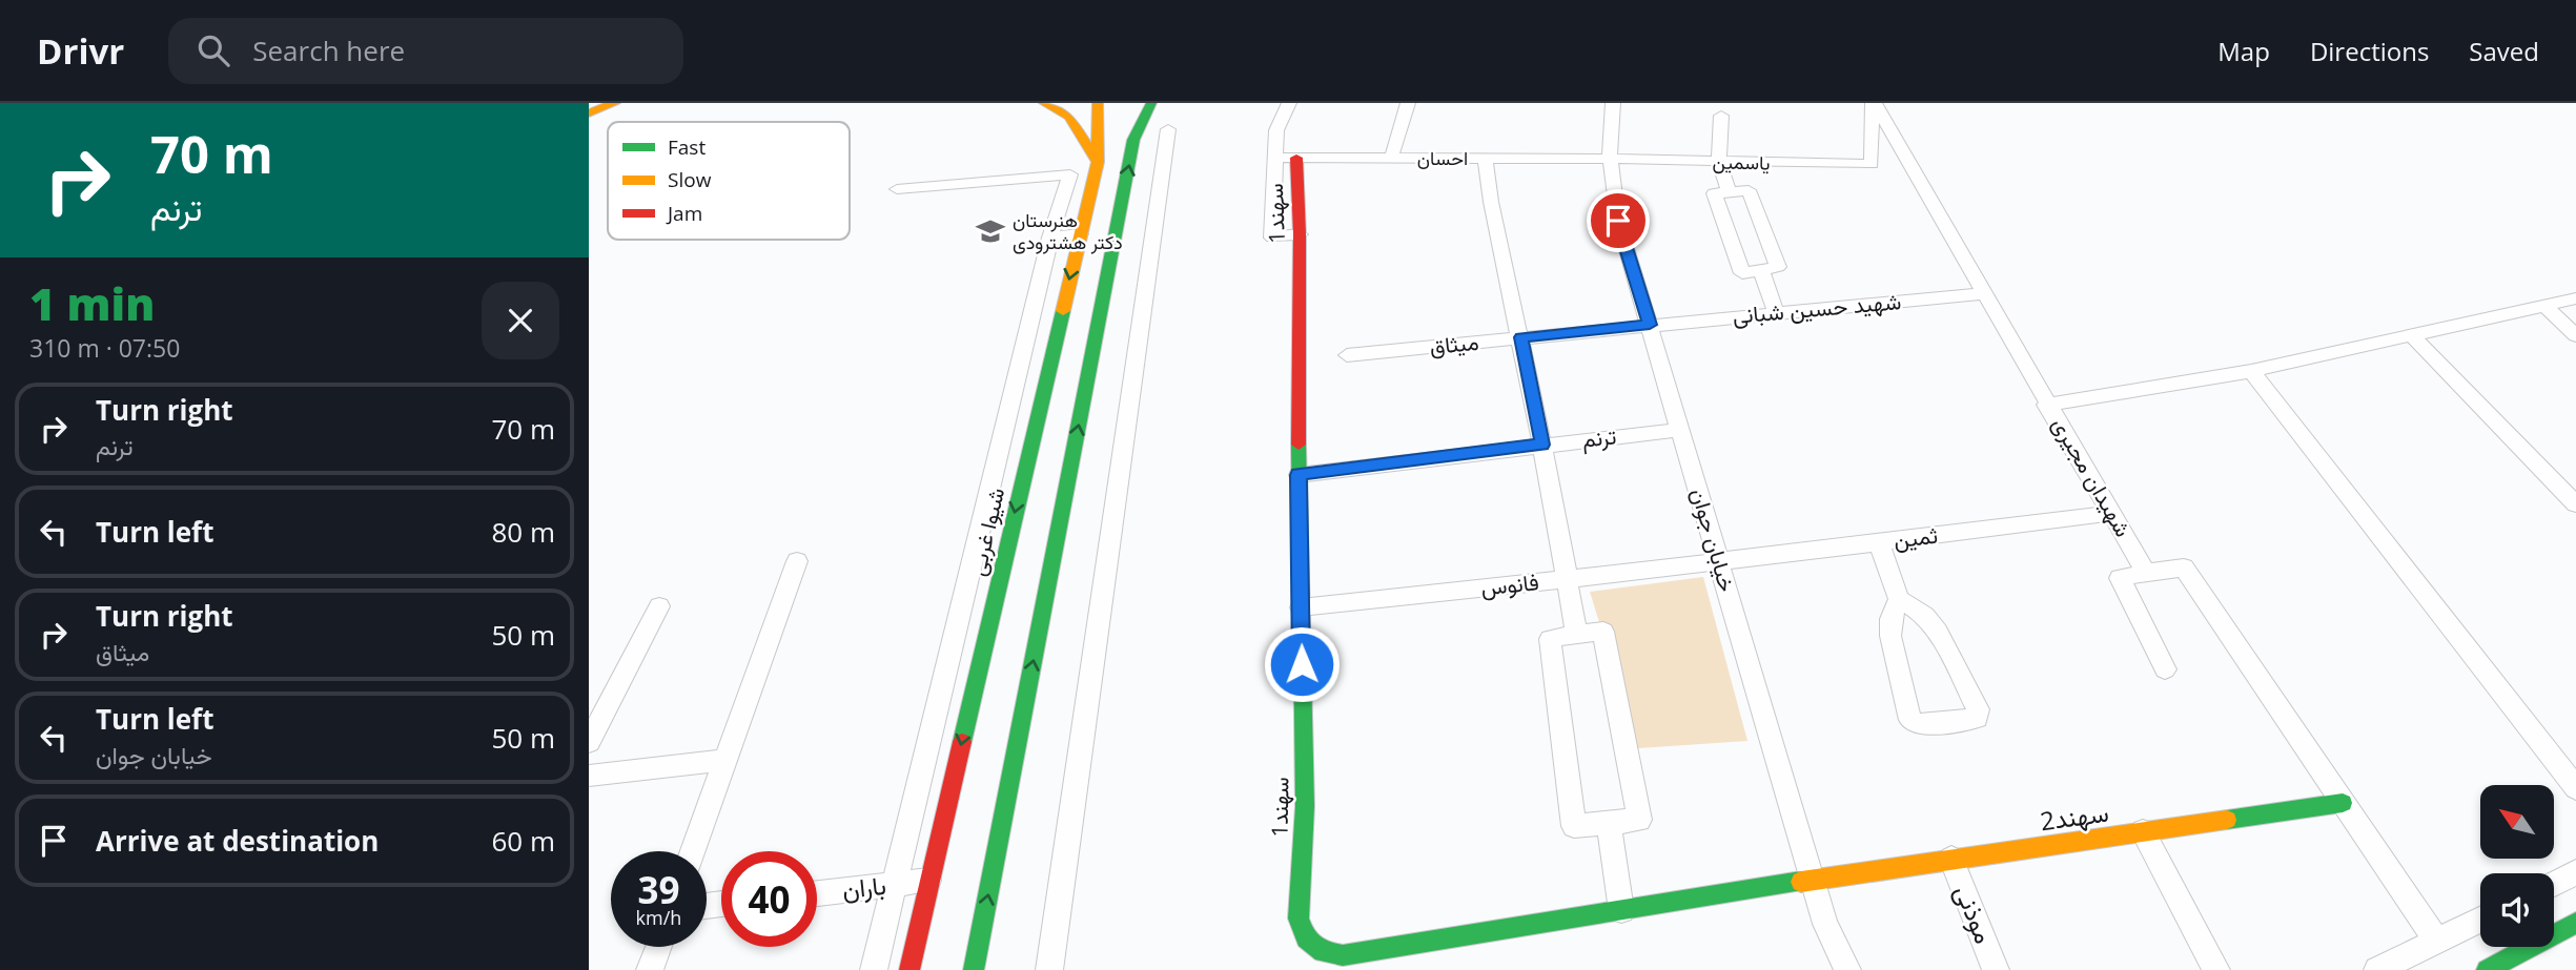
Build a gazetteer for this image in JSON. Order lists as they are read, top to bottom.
{
  "streets": {
    "street": [
      "احسان",
      "یاسمین",
      "1سهند",
      "شهید حسین شبانی",
      "میثاق",
      "ترنم",
      "شهیدان مجیری",
      "شیوا غربی",
      "ثمین",
      "خیابان جوان",
      "فانوس",
      "2سهند",
      "باران",
      "موذنی"
    ]
  },
  "crossings": [
    ["احسان", "یاسمین"],
    ["احسان", "1سهند"],
    ["احسان", "خیابان جوان"],
    ["یاسمین", "شهیدان مجیری"],
    ["یاسمین", "خیابان جوان"],
    ["1سهند", "ترنم"],
    ["1سهند", "خیابان جوان"],
    ["1سهند", "فانوس"],
    ["1سهند", "2سهند"],
    ["شهید حسین شبانی", "میثاق"],
    ["شهید حسین شبانی", "شهیدان مجیری"],
    ["شهید حسین شبانی", "خیابان جوان"],
    ["میثاق", "خیابان جوان"],
    ["ترنم", "خیابان جوان"],
    ["شهیدان مجیری", "ثمین"],
    ["شیوا غربی", "باران"],
    ["ثمین", "خیابان جوان"],
    ["ثمین", "فانوس"],
    ["خیابان جوان", "فانوس"],
    ["خیابان جوان", "2سهند"],
    ["2سهند", "موذنی"]
  ],
  "places": {
    "school or university": ["هنرستان دکتر هشترودی"]
  },
  "legend": ["Fast", "Slow", "Jam"],
  "north": "top left",
  "page": {
    "header": "Drivr",
    "search": "Search here",
    "nav": ["Map", "Directions", "Saved"],
    "turn": ["70 m", "ترنم"],
    "heading": ["1 min", "310 m · 07:50"],
    "list": [
      {
        "name": "Turn right",
        "note": "ترنم",
        "value": "70 m"
      },
      {
        "name": "Turn left",
        "value": "80 m"
      },
      {
        "name": "Turn right",
        "note": "میثاق",
        "value": "50 m"
      },
      {
        "name": "Turn left",
        "note": "خیابان جوان",
        "value": "50 m"
      },
      {
        "name": "Arrive at destination",
        "value": "60 m"
      }
    ],
    "speed": "39 km/h",
    "limit": "40"
  }
}
